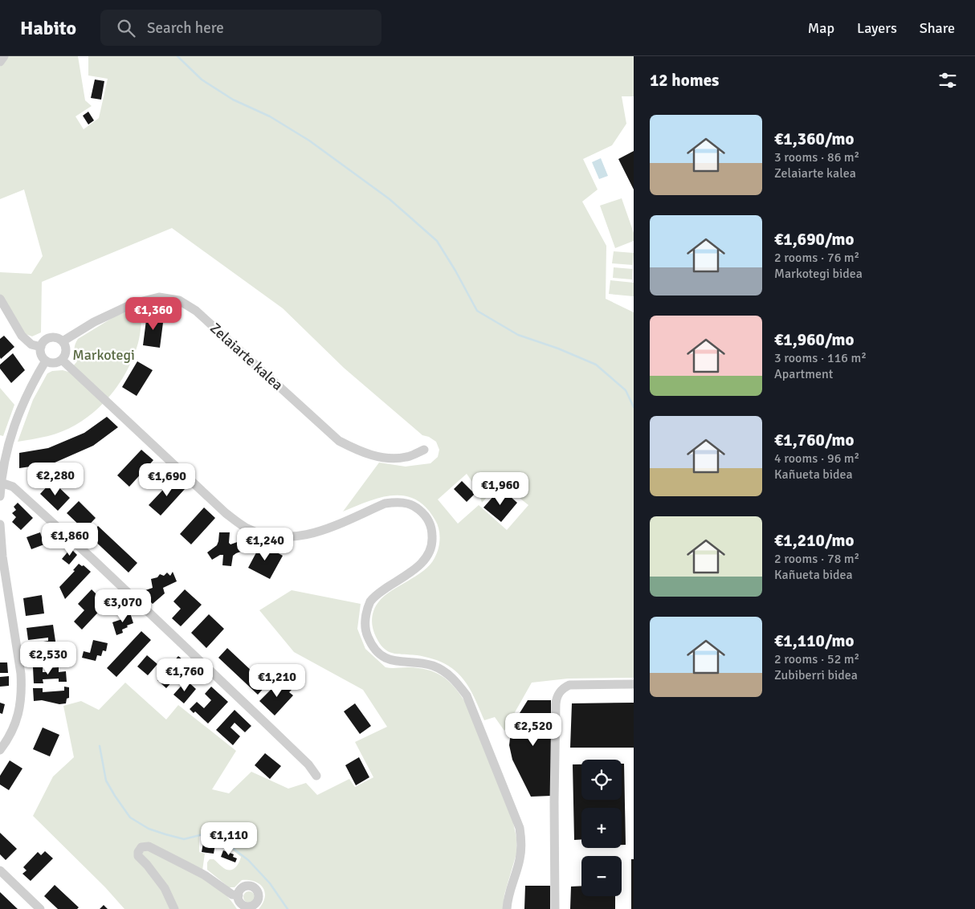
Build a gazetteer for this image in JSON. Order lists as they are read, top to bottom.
{
  "streets": {
    "street": ["Zelaiarte kalea"]
  },
  "parks": ["Markotegi"],
  "page": {
    "header": "Habito",
    "search": "Search here",
    "nav": ["Map", "Layers", "Share"],
    "heading": "12 homes",
    "list": [
      {
        "name": "€1,360/mo",
        "note": "3 rooms · 86 m² · Zelaiarte kalea"
      },
      {
        "name": "€1,690/mo",
        "note": "2 rooms · 76 m² · Markotegi bidea"
      },
      {
        "name": "€1,960/mo",
        "note": "3 rooms · 116 m² · Apartment"
      },
      {
        "name": "€1,760/mo",
        "note": "4 rooms · 96 m² · Kañueta bidea"
      },
      {
        "name": "€1,210/mo",
        "note": "2 rooms · 78 m² · Kañueta bidea"
      },
      {
        "name": "€1,110/mo",
        "note": "2 rooms · 52 m² · Zubiberri bidea"
      }
    ],
    "price": [
      "€1,360",
      "€2,280",
      "€1,690",
      "€1,960",
      "€1,860",
      "€1,240",
      "€3,070",
      "€2,530",
      "€1,760",
      "€1,210",
      "€2,520",
      "€1,110"
    ],
    "map_buttons": ["+", "−"]
  }
}
